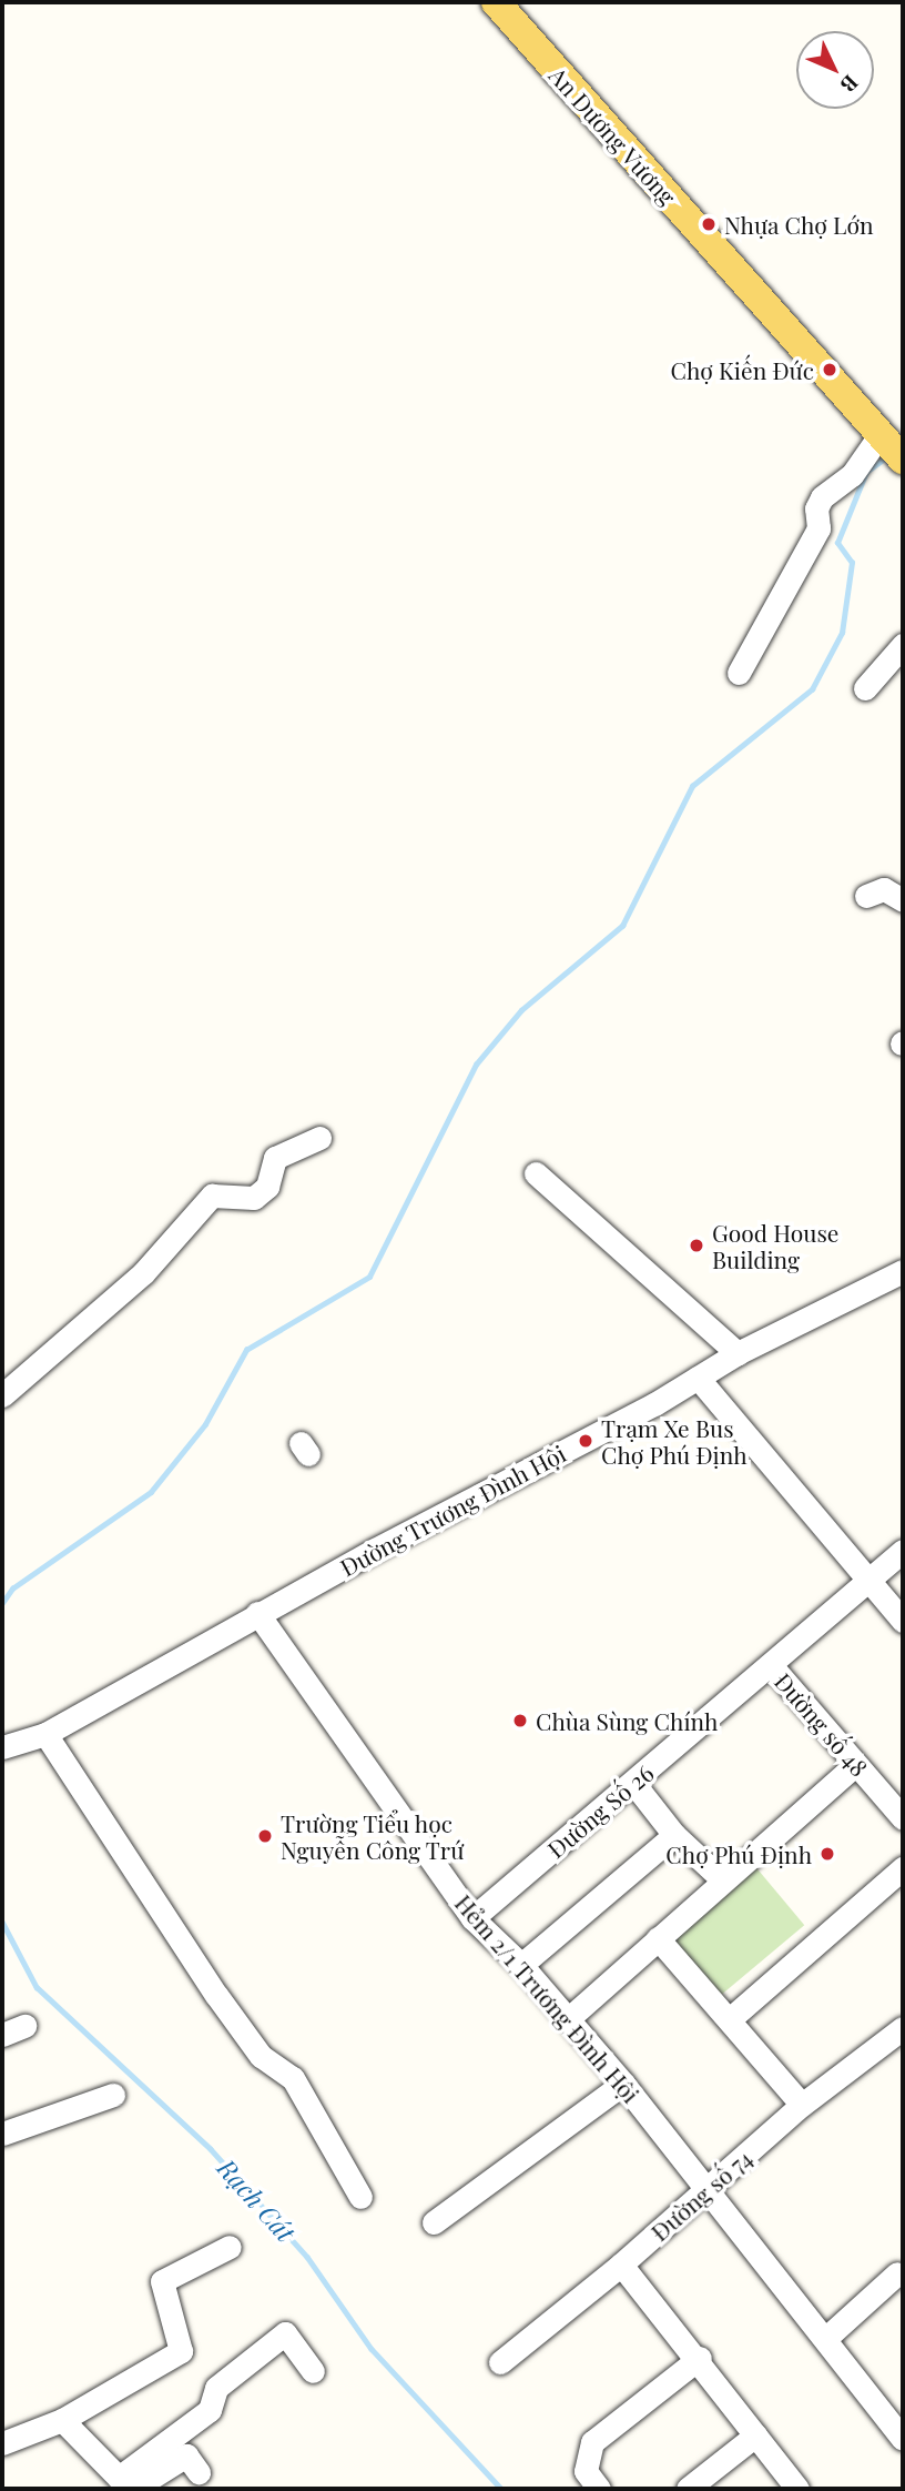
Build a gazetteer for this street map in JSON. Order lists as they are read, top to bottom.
{
  "streets": {
    "main road": ["An Dương Vương"],
    "street": [
      "Đường Trương Đình Hội",
      "Đường số 48",
      "Đường Số 26",
      "Hẻm 2/1 Trương Đình Hội",
      "Đường số 74"
    ]
  },
  "crossings": [
    ["Đường Trương Đình Hội", "Hẻm 2/1 Trương Đình Hội"],
    ["Đường số 48", "Đường Số 26"],
    ["Đường Số 26", "Hẻm 2/1 Trương Đình Hội"],
    ["Hẻm 2/1 Trương Đình Hội", "Đường số 74"]
  ],
  "water": ["Rạch Cát"],
  "places": [
    "Nhựa Chợ Lớn",
    "Chợ Kiến Đức",
    "Good House Building",
    "Trạm Xe Bus Chợ Phú Định",
    "Chùa Sùng Chính",
    "Trường Tiểu học Nguyễn Công Trứ",
    "Chợ Phú Định"
  ],
  "north": "bottom right"
}
